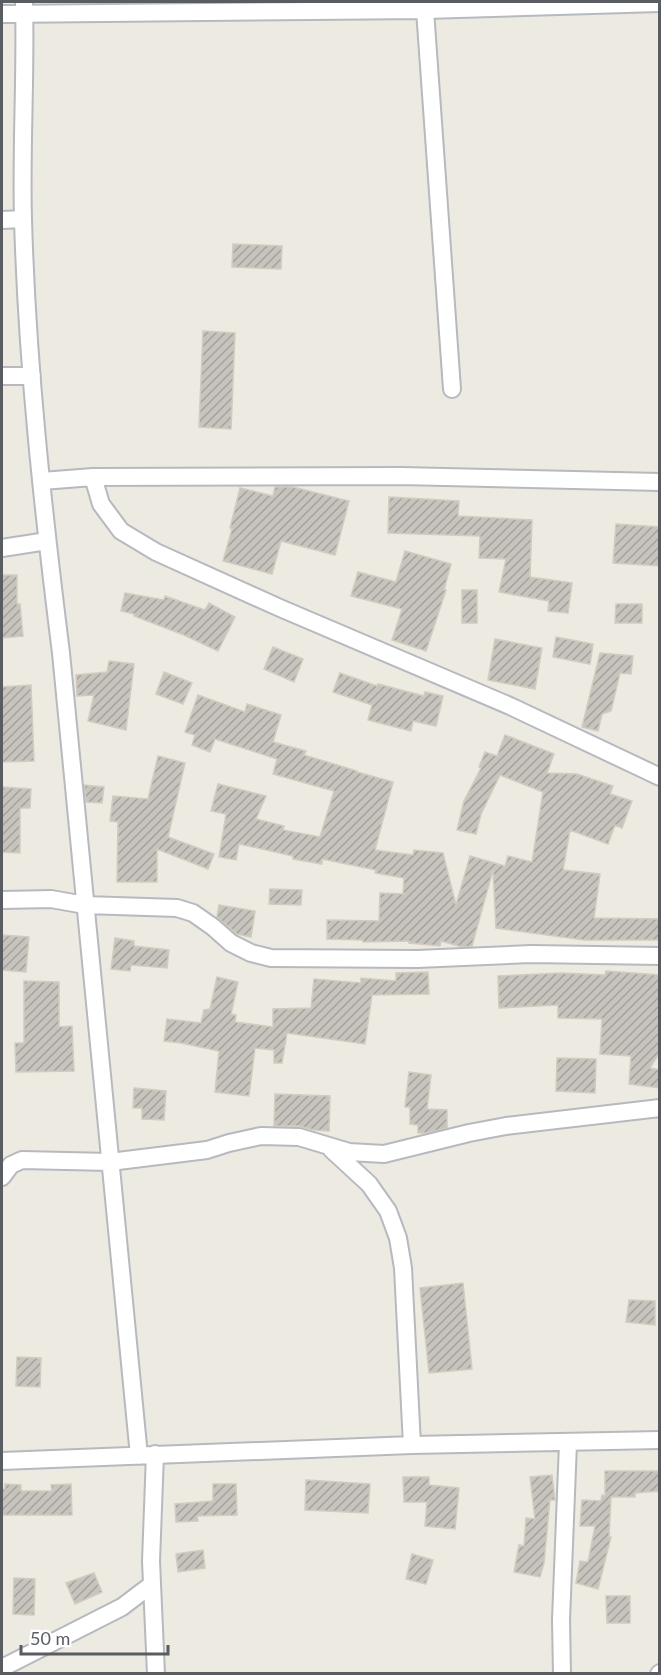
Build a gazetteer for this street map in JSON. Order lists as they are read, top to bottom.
{
  "scale_bar": "50 m"
}
